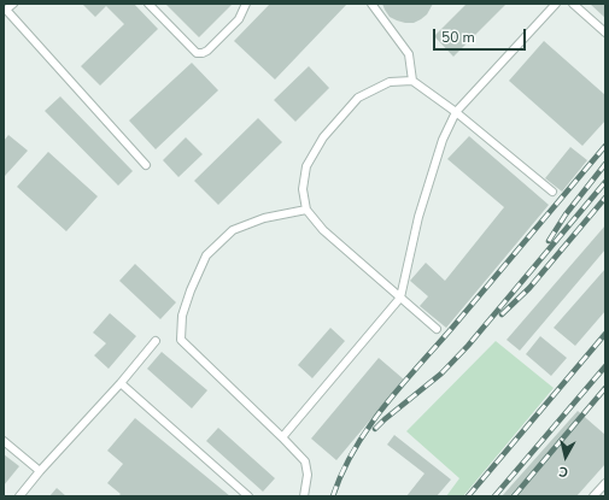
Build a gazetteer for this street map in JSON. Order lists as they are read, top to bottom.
{
  "scale_bar": "50 m",
  "north": "bottom"
}
